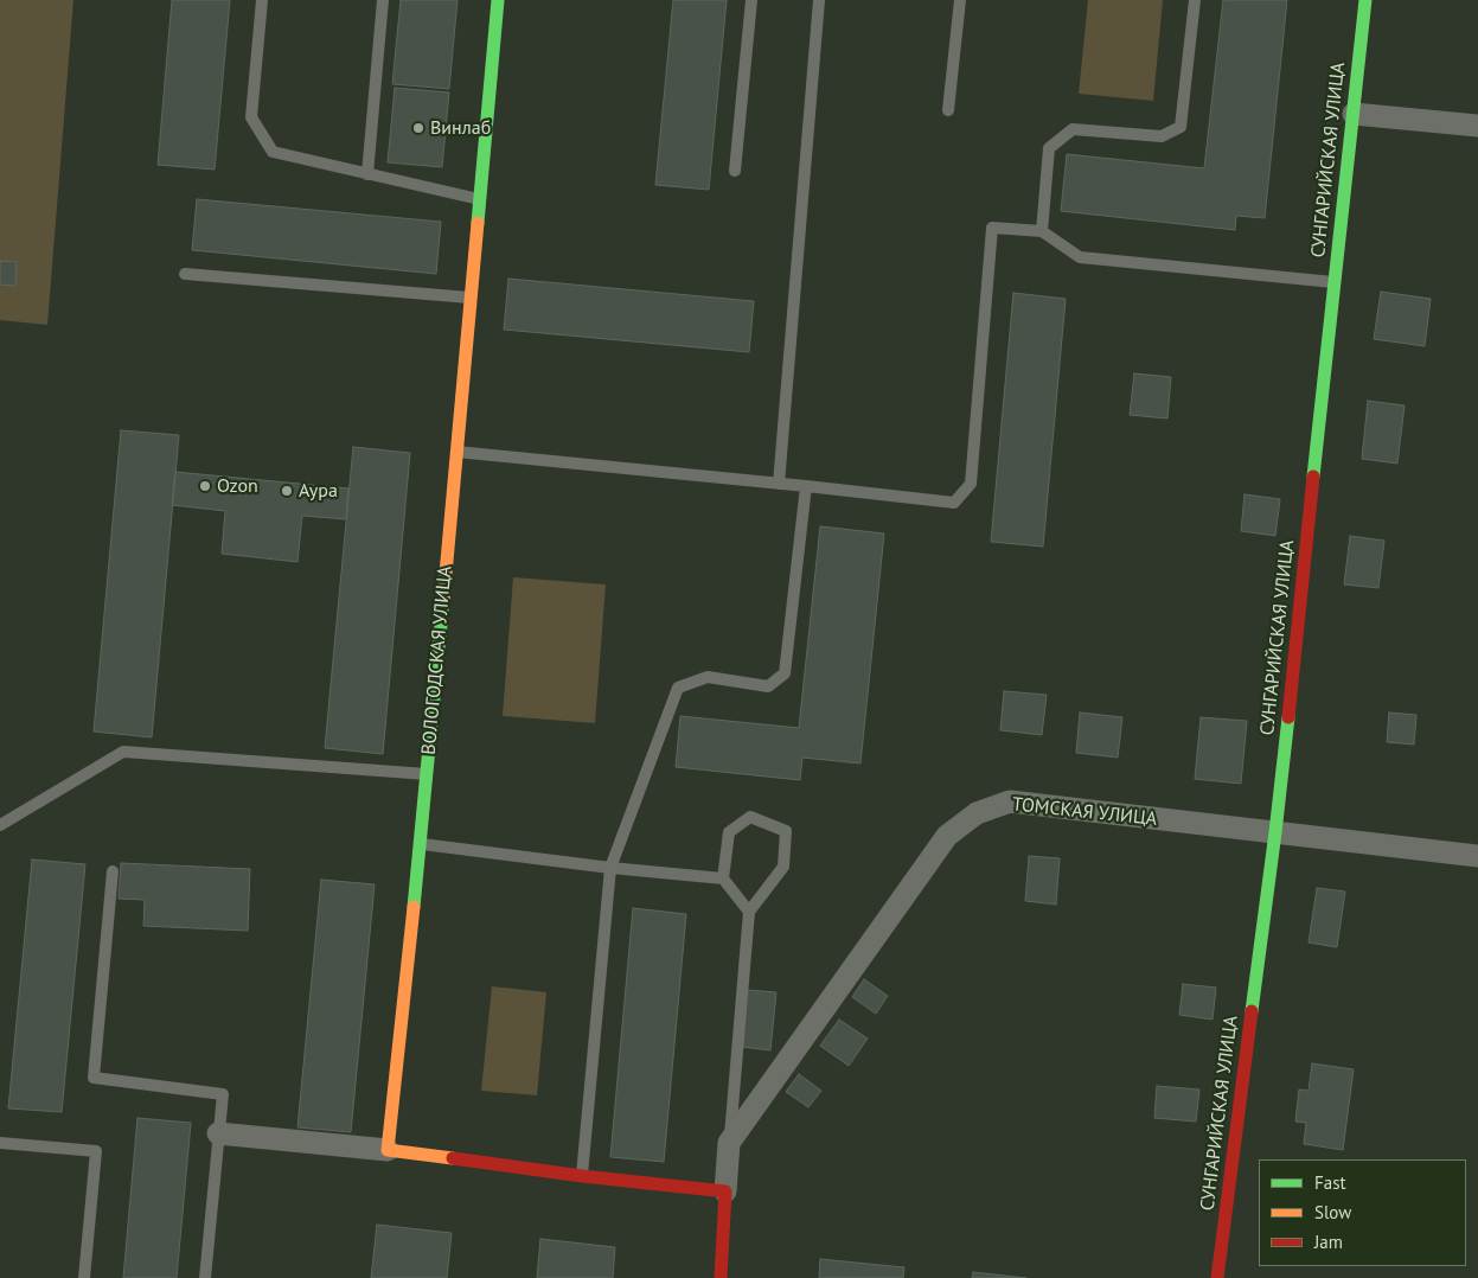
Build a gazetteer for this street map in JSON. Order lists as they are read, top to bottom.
{
  "streets": {
    "street": ["СУНГАРИЙСКАЯ УЛИЦА", "ВОЛОГОДСКАЯ УЛИЦА", "ТОМСКАЯ УЛИЦА"]
  },
  "crossings": [
    ["СУНГАРИЙСКАЯ УЛИЦА", "ТОМСКАЯ УЛИЦА"]
  ],
  "places": ["Винлаб", "Ozon", "Аура"],
  "legend": ["Fast", "Slow", "Jam"]
}
